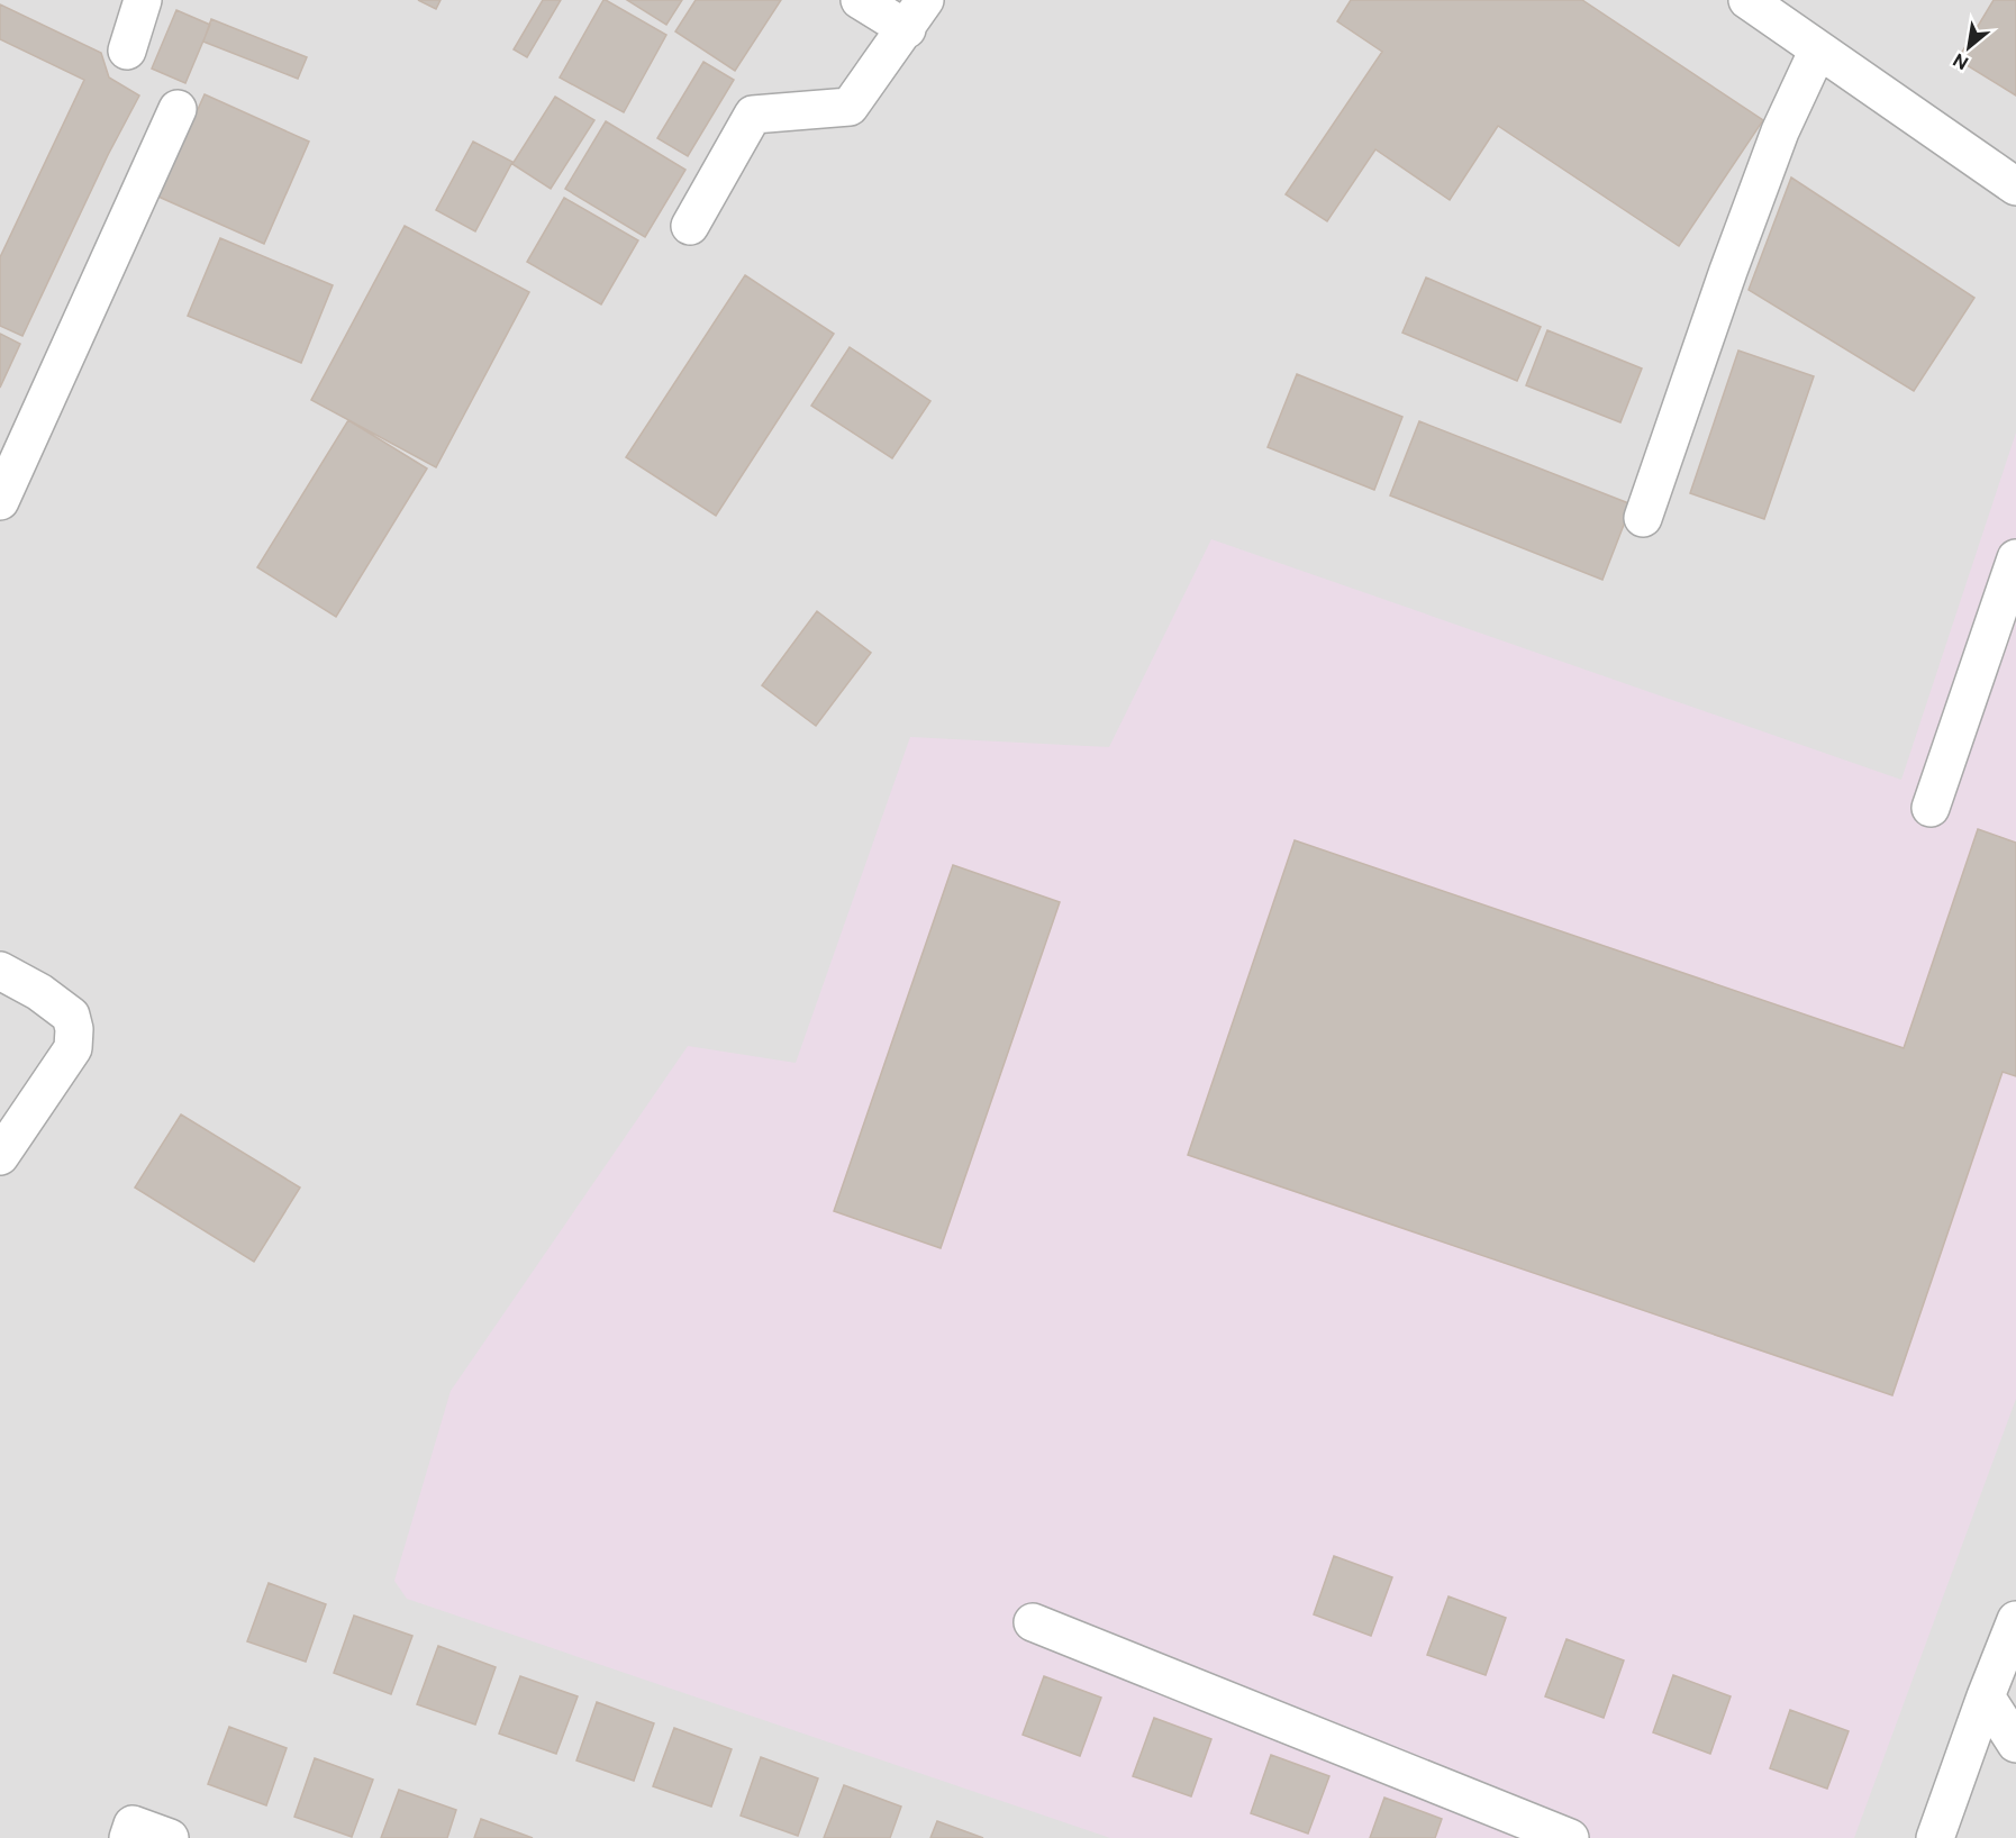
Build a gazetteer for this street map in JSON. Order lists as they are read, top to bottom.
{
  "north": "bottom left"
}
